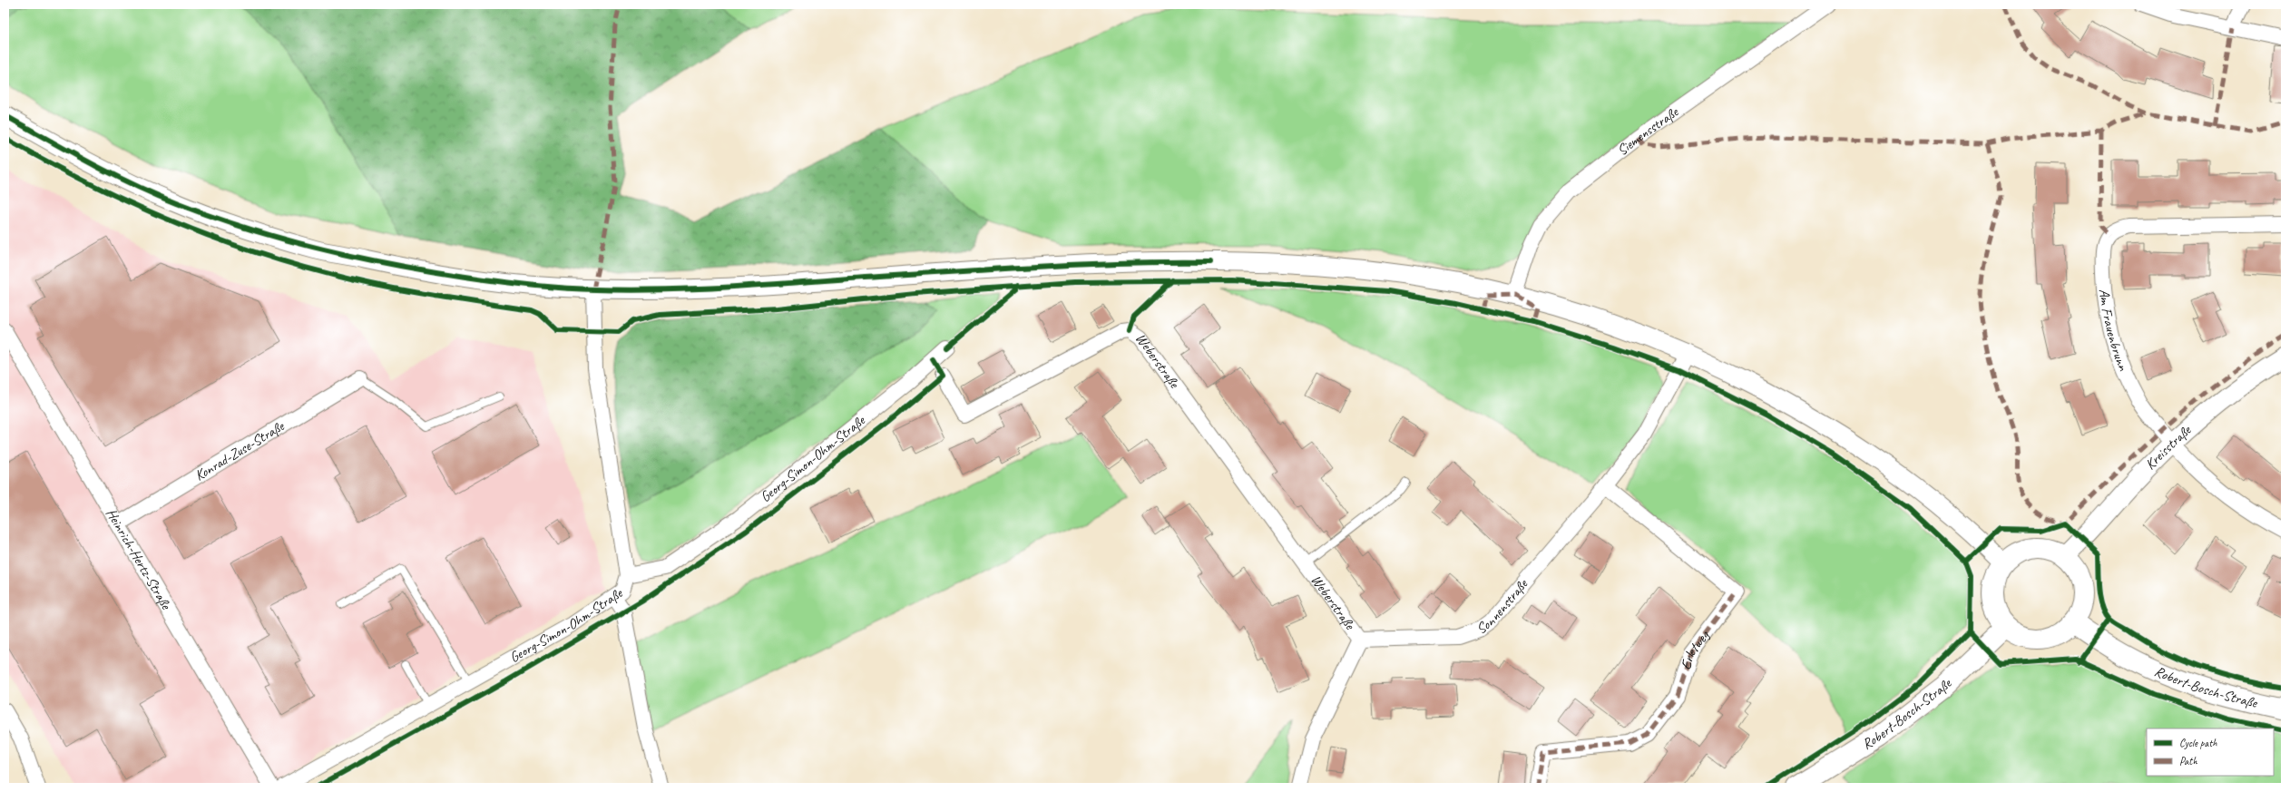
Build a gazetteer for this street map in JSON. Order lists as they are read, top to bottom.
{
  "streets": {
    "main road": ["Robert-Bosch-Straße"],
    "street": [
      "Siemensstraße",
      "Am Frauenbrunn",
      "Weberstraße",
      "Kreisstraße",
      "Konrad-Zuse-Straße",
      "Georg-Simon-Ohm-Straße",
      "Heinrich-Hertz-Straße",
      "Sonnenstraße",
      "Erletweg"
    ]
  },
  "crossings": [
    ["Am Frauenbrunn", "Kreisstraße"],
    ["Weberstraße", "Sonnenstraße"],
    ["Kreisstraße", "Robert-Bosch-Straße"],
    ["Konrad-Zuse-Straße", "Heinrich-Hertz-Straße"],
    ["Sonnenstraße", "Erletweg"]
  ],
  "legend": ["Cycle path", "Path"]
}
